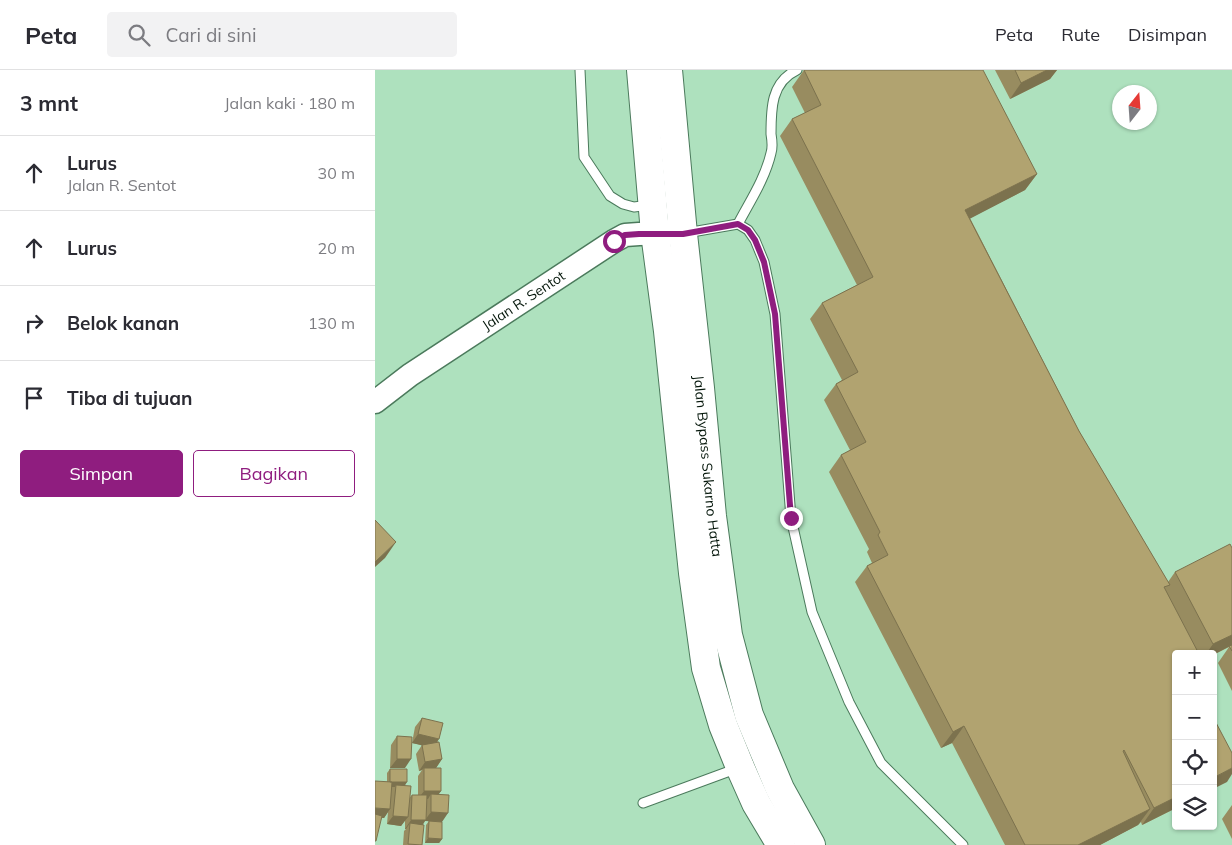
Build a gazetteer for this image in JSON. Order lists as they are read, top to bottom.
{
  "streets": {
    "highway": ["Jalan Bypass Sukarno Hatta"],
    "street": ["Jalan R. Sentot"]
  },
  "crossings": [
    ["Jalan R. Sentot", "Jalan Bypass Sukarno Hatta"]
  ],
  "north": "top",
  "page": {
    "header": "Peta",
    "search": "Cari di sini",
    "nav": ["Peta", "Rute", "Disimpan"],
    "heading": ["3 mnt", "Jalan kaki · 180 m"],
    "list": [
      ["Lurus", "Jalan R. Sentot", "30 m"],
      ["Lurus", "20 m"],
      ["Belok kanan", "130 m"],
      "Tiba di tujuan"
    ],
    "buttons": ["Simpan", "Bagikan"],
    "map_buttons": ["+", "−"]
  }
}
